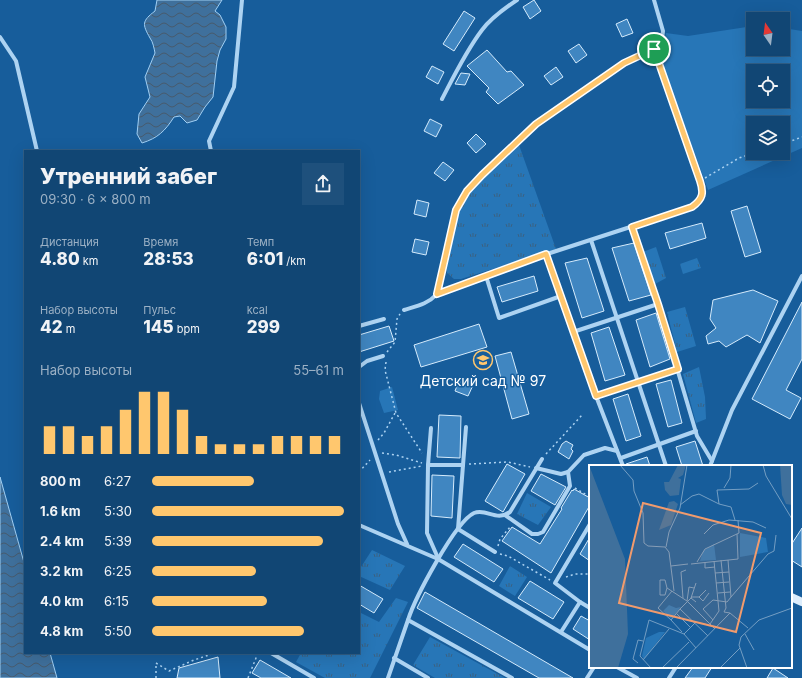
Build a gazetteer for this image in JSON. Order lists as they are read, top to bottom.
{
  "places": {
    "school or university": ["Детский сад № 97"]
  },
  "north": "top",
  "page": {
    "heading": ["Утренний забег", "09:30 · 6 × 800 m"],
    "stats": [
      ["Дистанция", "4.80 km"],
      ["Время", "28:53"],
      ["Темп", "6:01 /km"],
      ["Набор высоты", "42 m"],
      ["Пульс", "145 bpm"],
      ["kcal", "299"]
    ],
    "chart": ["Набор высоты", "55–61 m"],
    "list": [
      {
        "name": "800 m",
        "note": "6:27"
      },
      {
        "name": "1.6 km",
        "note": "5:30"
      },
      {
        "name": "2.4 km",
        "note": "5:39"
      },
      {
        "name": "3.2 km",
        "note": "6:25"
      },
      {
        "name": "4.0 km",
        "note": "6:15"
      },
      {
        "name": "4.8 km",
        "note": "5:50"
      }
    ]
  }
}
